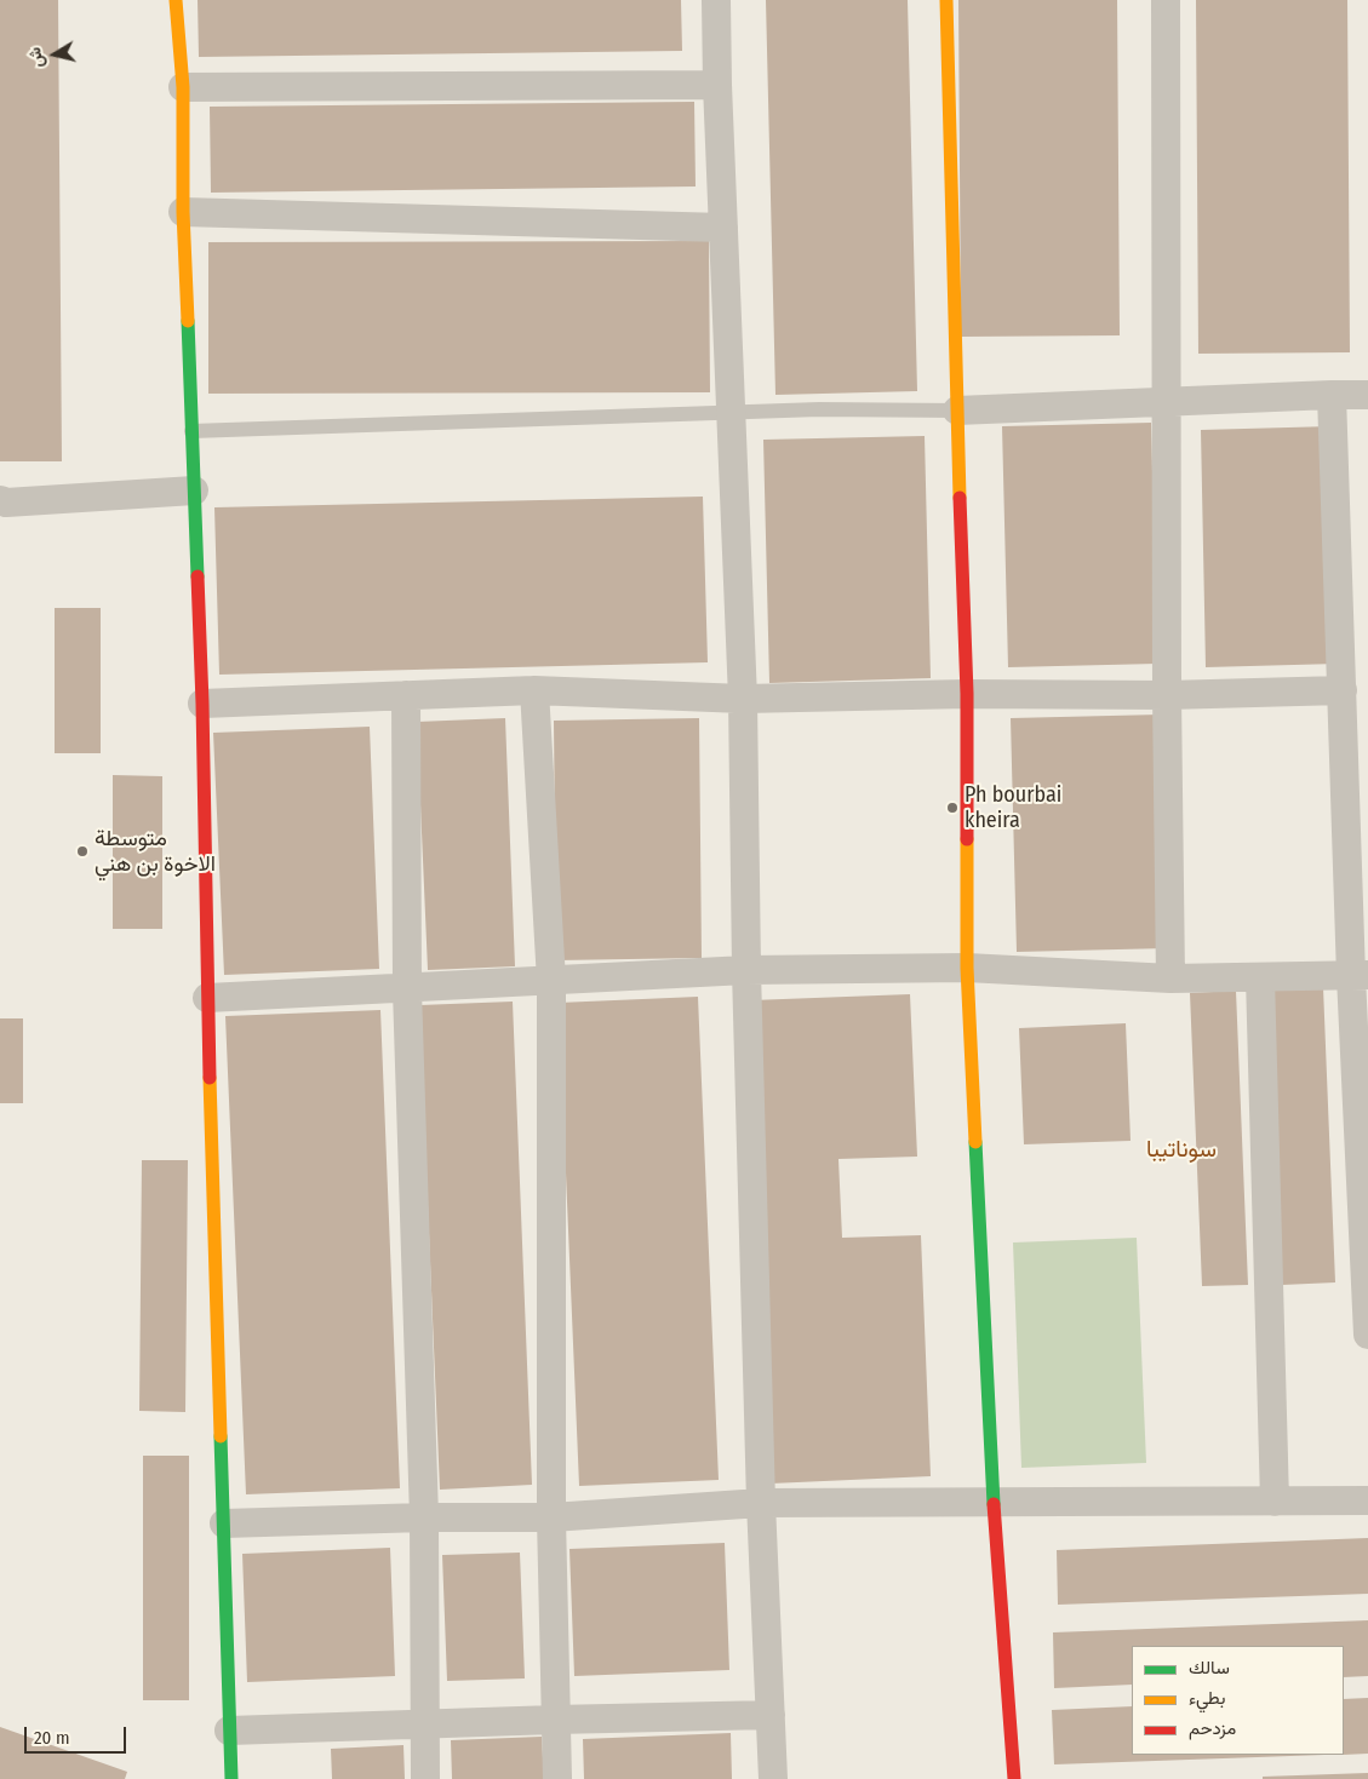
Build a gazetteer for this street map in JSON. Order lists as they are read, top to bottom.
{
  "districts": ["سوناتيبا"],
  "places": ["Ph bourbai kheira", "متوسطة الاخوة بن هني"],
  "legend": ["سالك", "بطيء", "مزدحم"],
  "scale_bar": "20 m",
  "north": "left"
}
